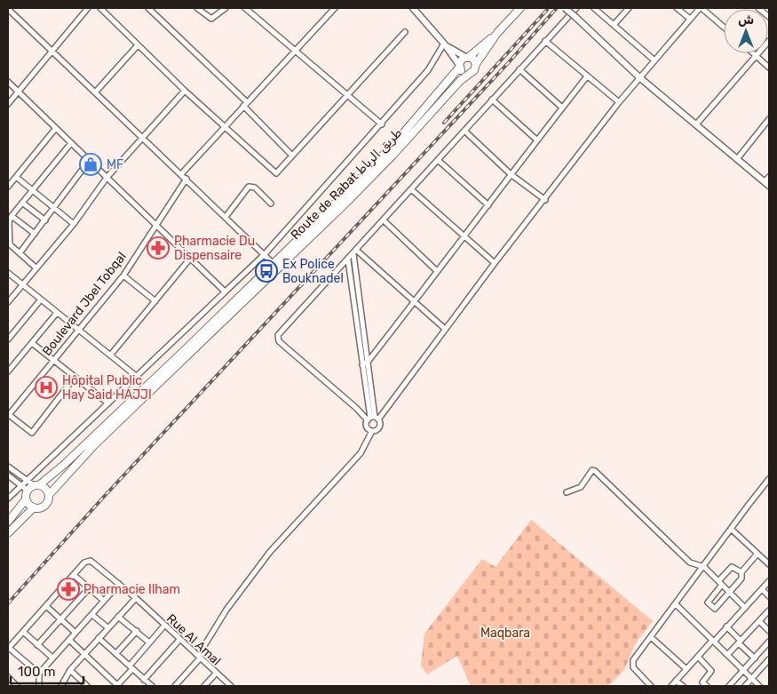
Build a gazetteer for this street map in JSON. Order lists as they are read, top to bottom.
{
  "streets": {
    "main road": ["Route de Rabat طريق الرباط"],
    "street": ["Boulevard Jbel Tobqal", "Rue Al Amal"]
  },
  "parks": ["Maqbara"],
  "places": {
    "shop": ["MF"],
    "pharmacy": ["Pharmacie Du Dispensaire", "Pharmacie Ilham"],
    "bus stop": ["Ex Police Bouknadel"],
    "hospital": ["Hôpital Public Hay Said HAJJI"]
  },
  "scale_bar": "100 m",
  "north": "top"
}
